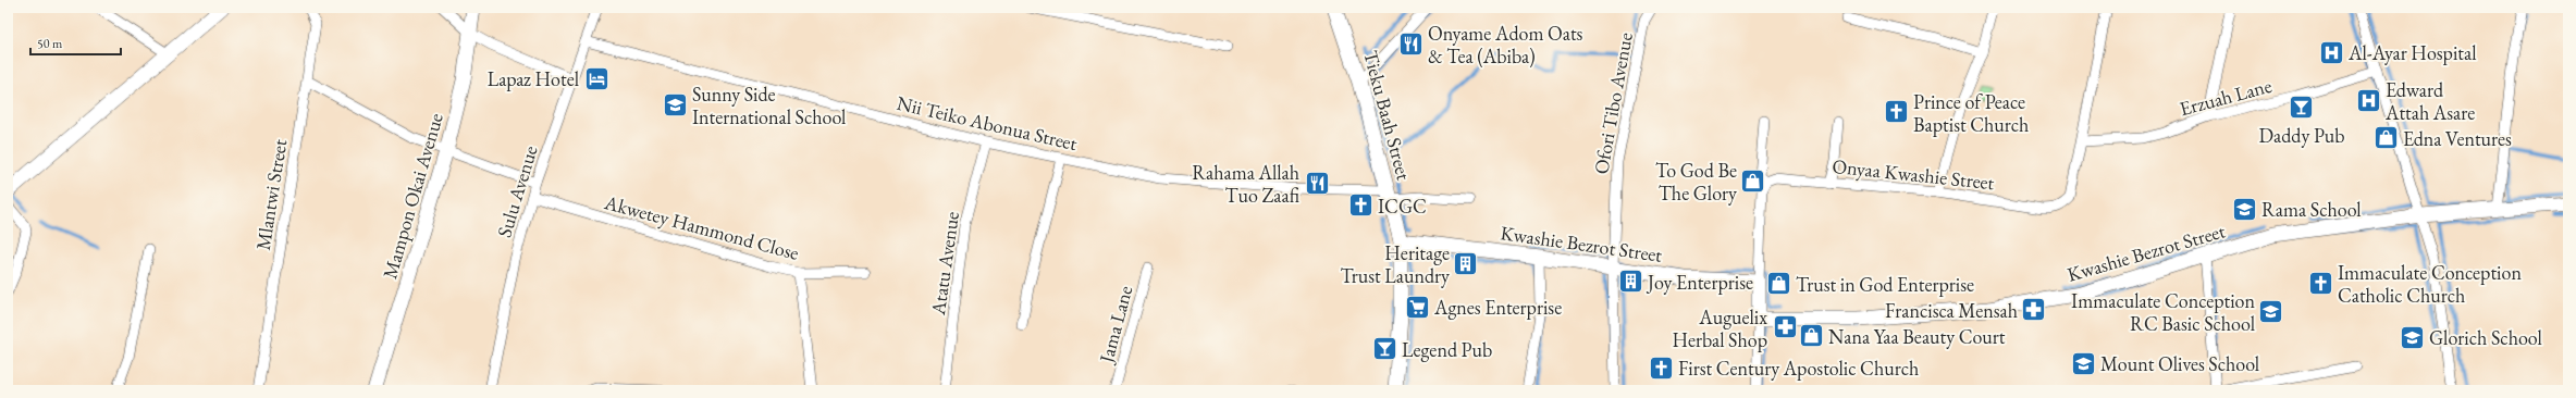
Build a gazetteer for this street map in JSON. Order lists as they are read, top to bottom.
{
  "streets": {
    "street": [
      "Erzuah Lane",
      "Ofori Tibo Avenue",
      "Tieku Baah Street",
      "Nii Teiko Abonua Street",
      "Onyaa Kwashie Street",
      "Sulu Avenue",
      "Mlantwi Street",
      "Mampon Okai Avenue",
      "Akwetey Hammond Close",
      "Kwashie Bezrot Street",
      "Atatu Avenue",
      "Jama Lane"
    ]
  },
  "crossings": [
    ["Erzuah Lane", "Onyaa Kwashie Street"],
    ["Ofori Tibo Avenue", "Kwashie Bezrot Street"],
    ["Tieku Baah Street", "Nii Teiko Abonua Street"],
    ["Tieku Baah Street", "Kwashie Bezrot Street"],
    ["Nii Teiko Abonua Street", "Sulu Avenue"],
    ["Nii Teiko Abonua Street", "Atatu Avenue"],
    ["Sulu Avenue", "Akwetey Hammond Close"]
  ],
  "places": {
    "restaurant": ["Onyame Adom Oats & Tea (Abiba)", "Rahama Allah Tuo Zaafi"],
    "hospital": ["Al-Ayar Hospital", "Edward Attah Asare"],
    "hotel": ["Lapaz Hotel"],
    "school or university": [
      "Sunny Side International School",
      "Rama School",
      "Immaculate Conception RC Basic School",
      "Glorich School",
      "Mount Olives School"
    ],
    "bar": ["Daddy Pub", "Legend Pub"],
    "church": [
      "Prince of Peace Baptist Church",
      "ICGC",
      "Immaculate Conception Catholic Church",
      "First Century Apostolic Church"
    ],
    "shop": [
      "Edna Ventures",
      "To God Be The Glory",
      "Trust in God Enterprise",
      "Nana Yaa Beauty Court"
    ],
    "building": ["Heritage Trust Laundry", "Joy Enterprise"],
    "supermarket": ["Agnes Enterprise"],
    "pharmacy": ["Francisca Mensah", "Auguelix Herbal Shop"]
  },
  "scale_bar": "50 m"
}
